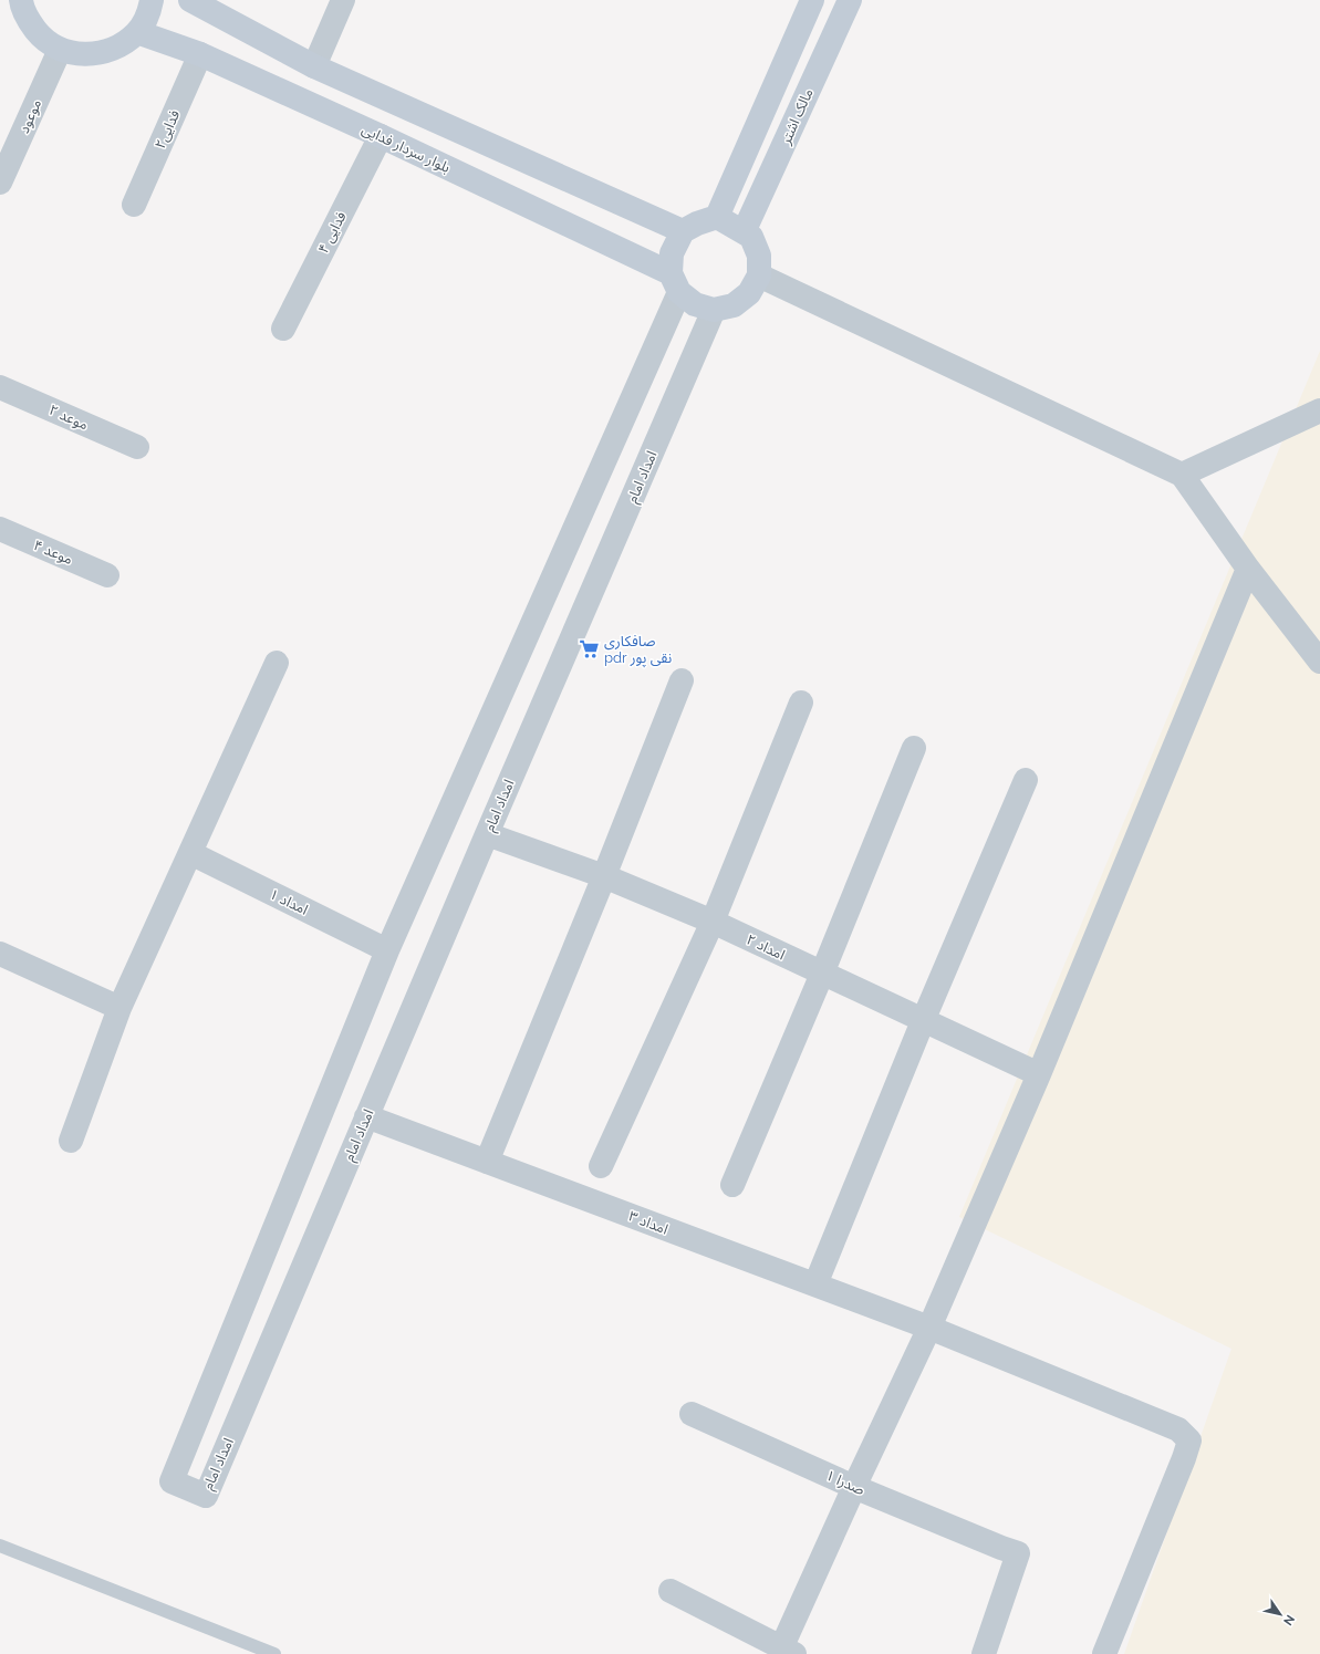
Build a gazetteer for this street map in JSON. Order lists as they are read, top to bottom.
{
  "streets": {
    "main road": ["مالک اشتر", "بلوار سردار فدایی"],
    "street": [
      "موعود",
      "فدایی۲",
      "فدایی ۴",
      "موعد ۲",
      "امداد امام",
      "موعد ۴",
      "امداد ۱",
      "امداد ۲",
      "امداد ۳",
      "صدرا ۱"
    ]
  },
  "crossings": [
    ["مالک اشتر", "بلوار سردار فدایی"],
    ["مالک اشتر", "امداد امام"],
    ["فدایی۲", "بلوار سردار فدایی"],
    ["بلوار سردار فدایی", "فدایی ۴"],
    ["بلوار سردار فدایی", "امداد امام"],
    ["امداد امام", "امداد ۱"],
    ["امداد امام", "امداد ۲"],
    ["امداد امام", "امداد ۳"]
  ],
  "places": {
    "supermarket": ["صافکاری pdr نقی پور"]
  },
  "north": "bottom right"
}
